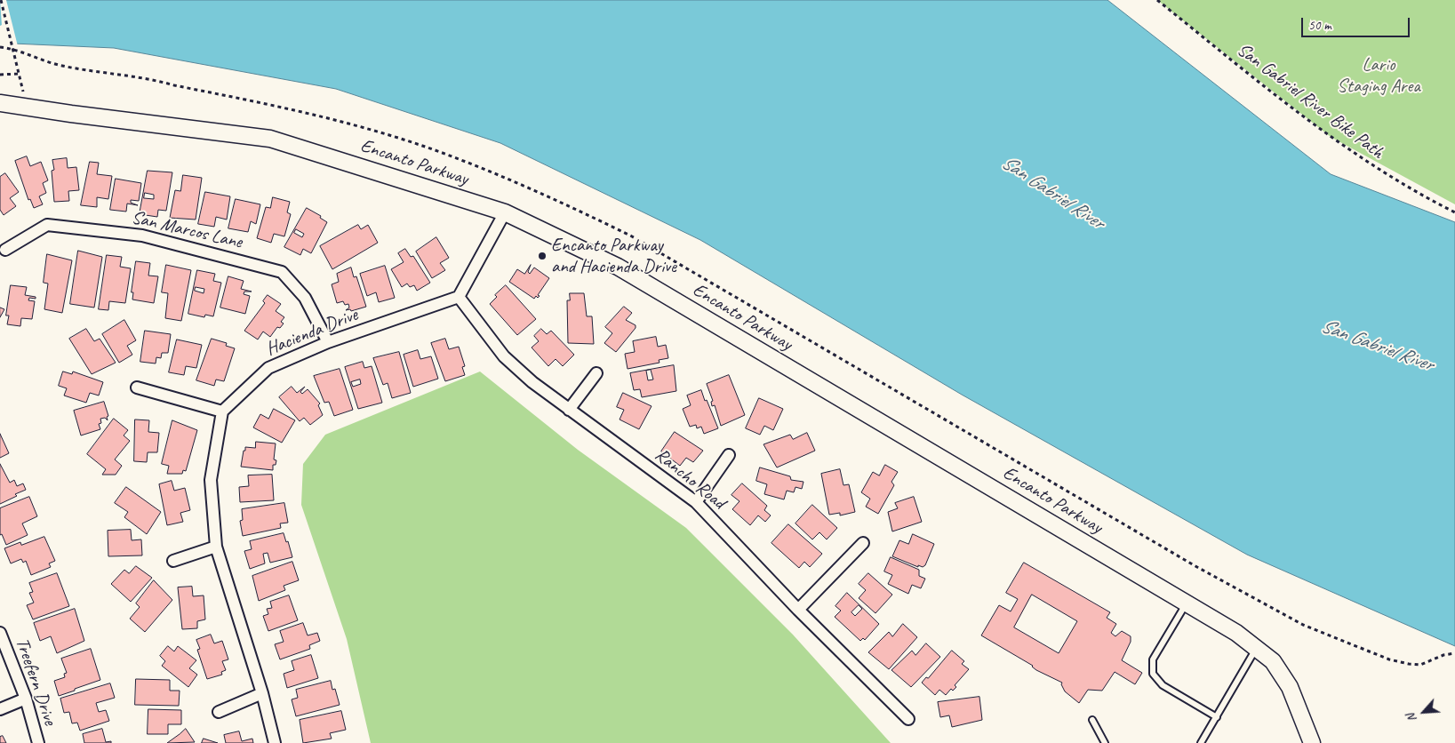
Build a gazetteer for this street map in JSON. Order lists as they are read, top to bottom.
{
  "streets": {
    "street": [
      "Encanto Parkway",
      "San Marcos Lane",
      "Hacienda Drive",
      "Rancho Road",
      "Treefern Drive"
    ],
    "path": ["San Gabriel River Bike Path"]
  },
  "crossings": [
    ["San Marcos Lane", "Hacienda Drive"],
    ["Hacienda Drive", "Rancho Road"]
  ],
  "water": ["San Gabriel River"],
  "parks": ["Lario Staging Area"],
  "places": ["Encanto Parkway and Hacienda Drive"],
  "scale_bar": "50 m",
  "north": "bottom left"
}
